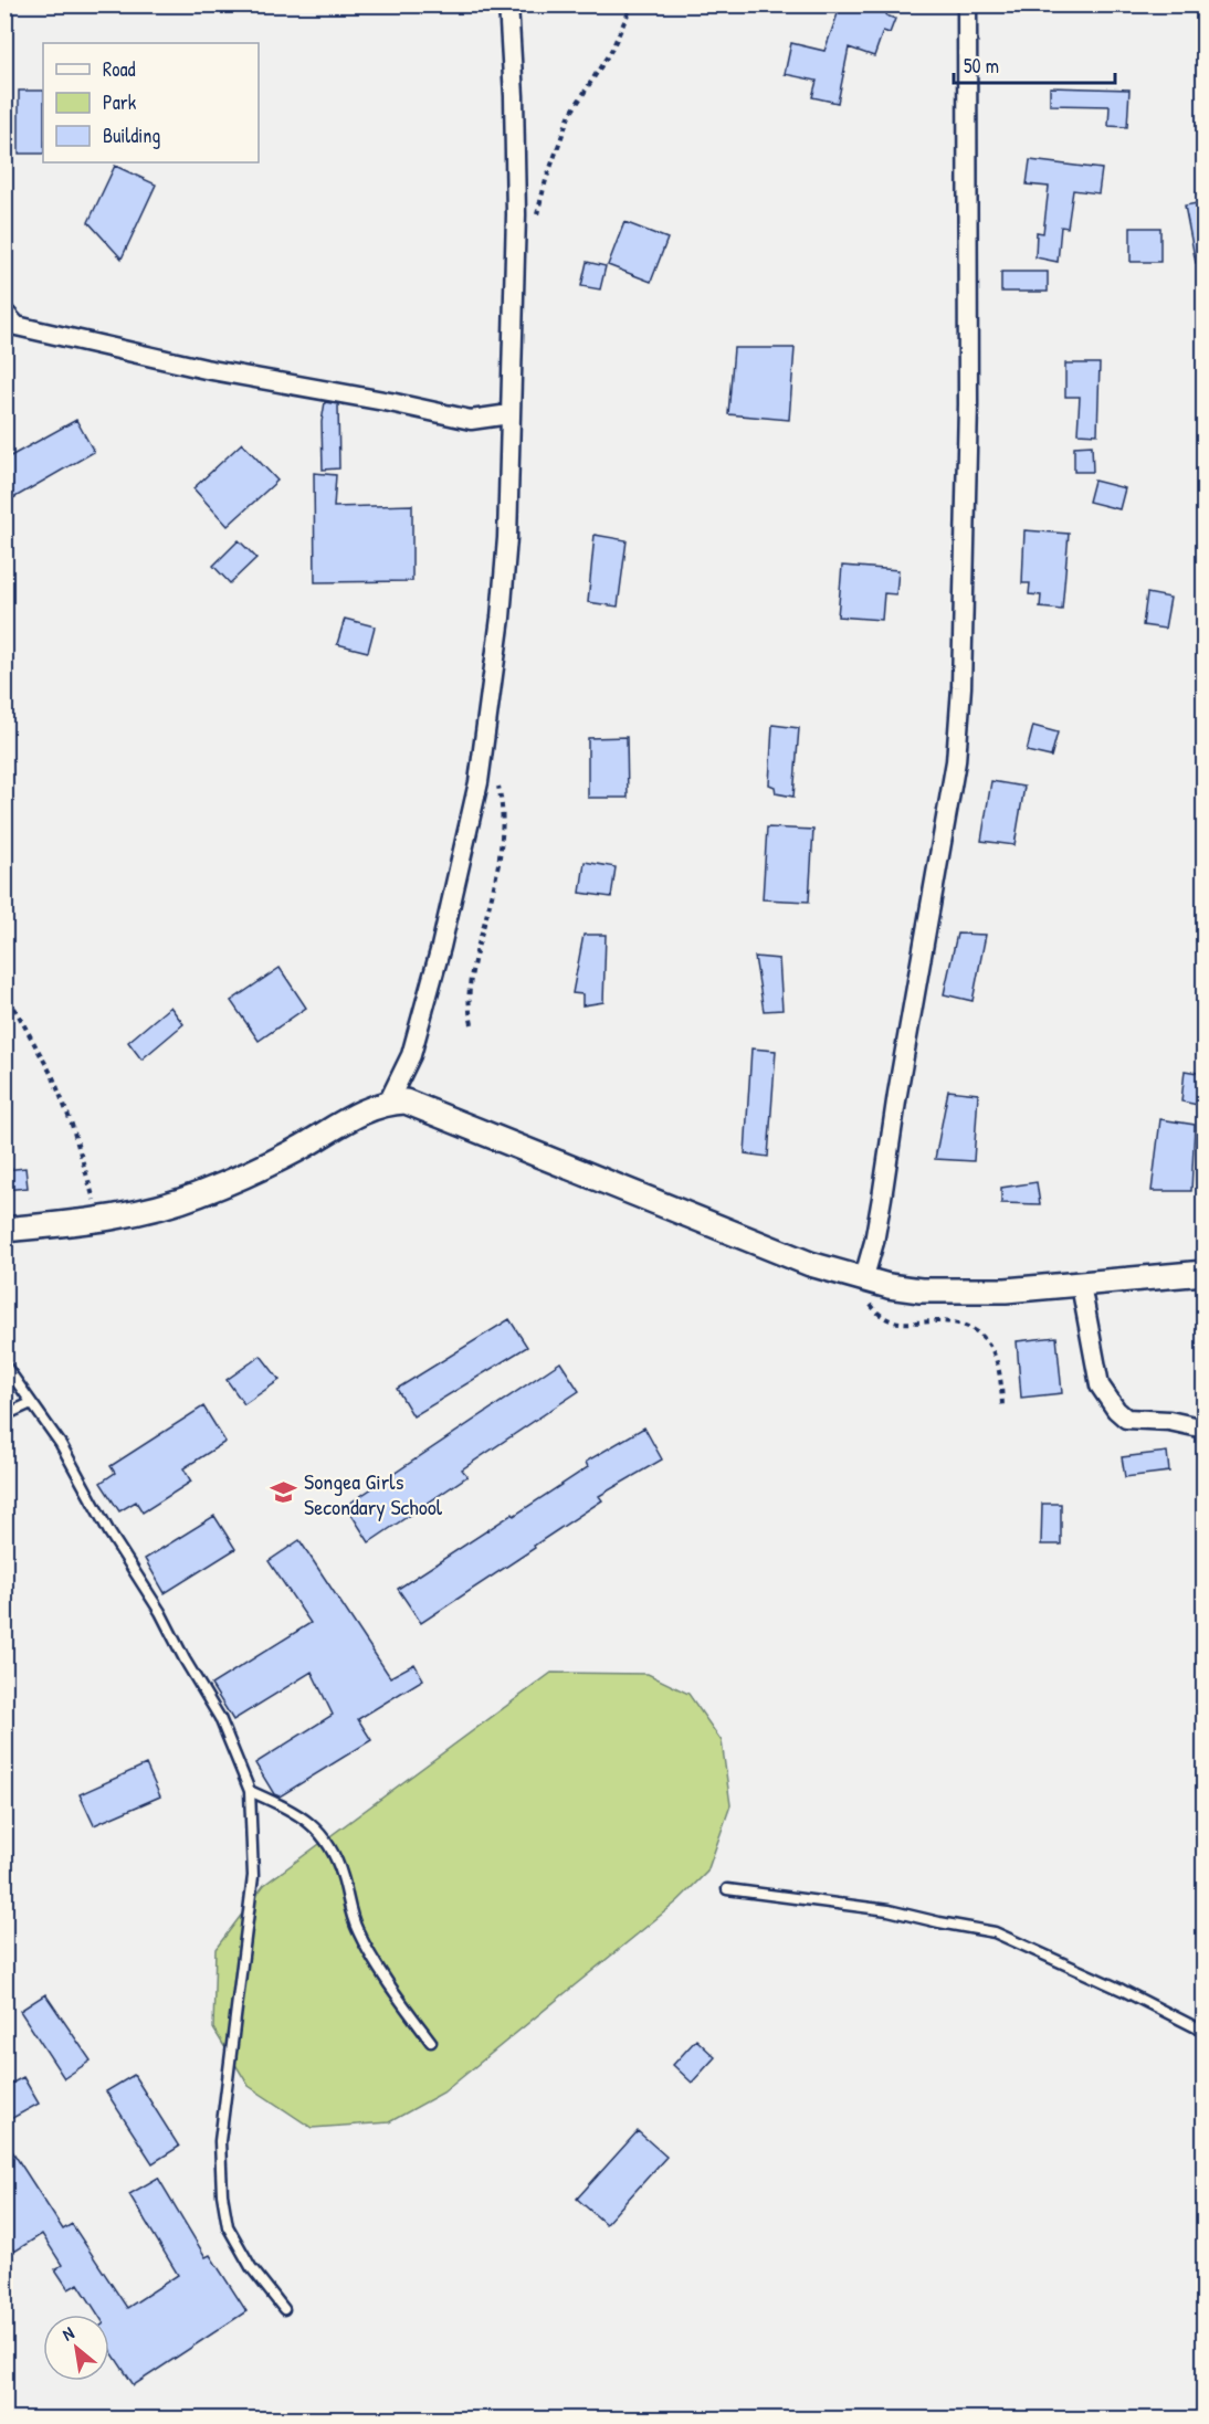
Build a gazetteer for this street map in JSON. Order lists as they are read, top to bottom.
{
  "places": {
    "school or university": ["Songea Girls Secondary School"]
  },
  "legend": ["Road", "Park", "Building"],
  "scale_bar": "50 m",
  "north": "top left"
}
